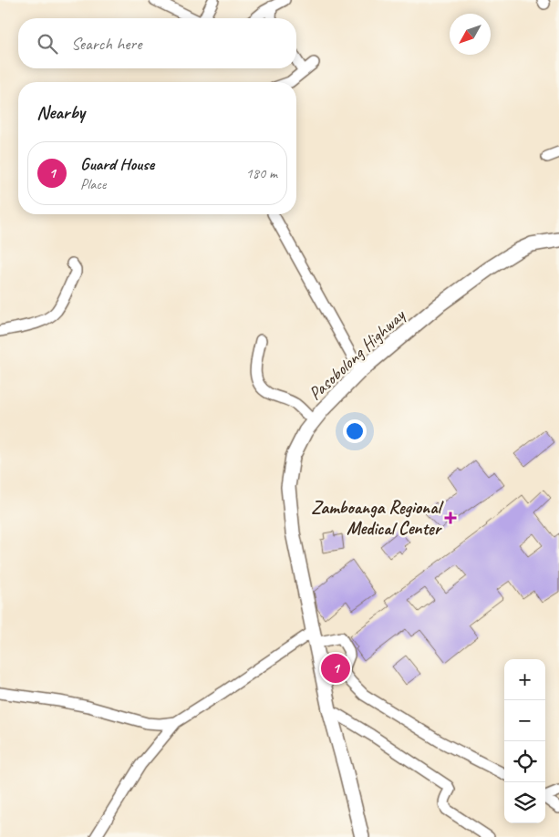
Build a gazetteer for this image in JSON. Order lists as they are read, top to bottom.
{
  "streets": {
    "street": ["Pasobolong Highway"]
  },
  "places": {
    "health": ["Zamboanga Regional Medical Center"]
  },
  "north": "bottom left",
  "page": {
    "search": "Search here",
    "heading": "Nearby",
    "list": [
      {
        "mark": "1",
        "name": "Guard House",
        "note": "Place",
        "value": "180 m"
      }
    ],
    "pins": "1",
    "map_buttons": ["+", "−"]
  }
}
